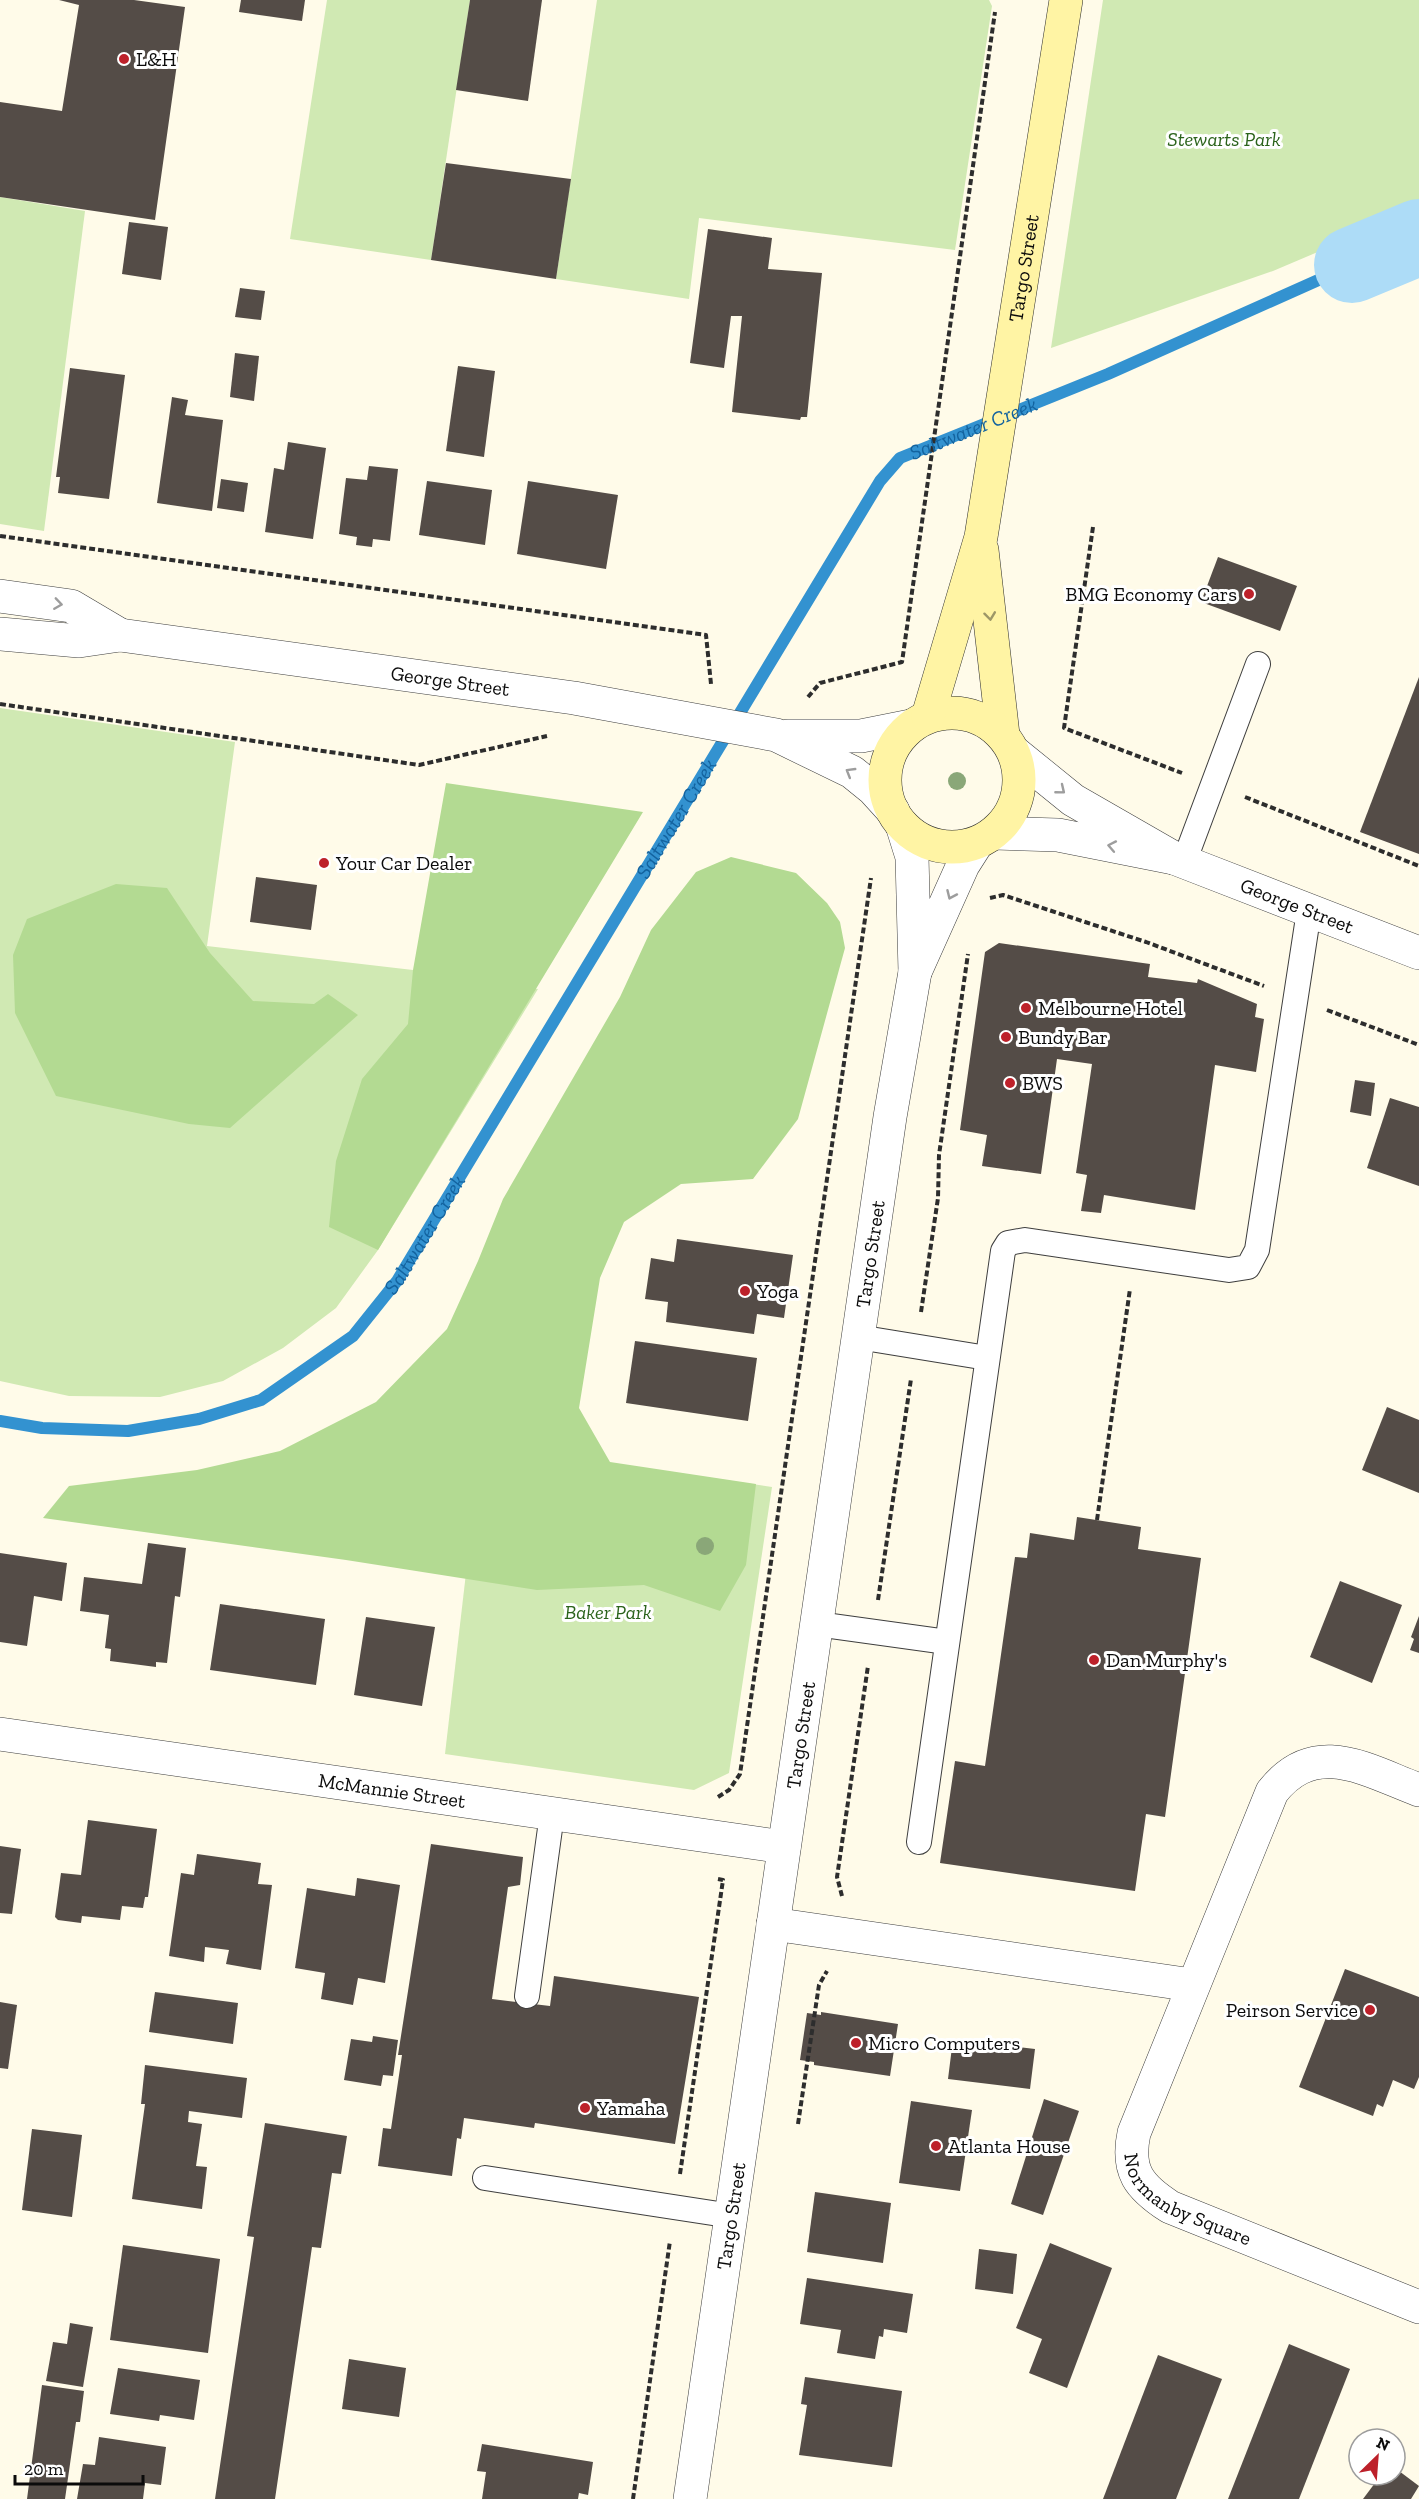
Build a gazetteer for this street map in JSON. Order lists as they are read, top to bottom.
{
  "streets": {
    "street": [
      "Targo Street",
      "George Street",
      "McMannie Street",
      "Normanby Square"
    ]
  },
  "crossings": [
    ["Targo Street", "George Street"],
    ["Targo Street", "McMannie Street"]
  ],
  "water": ["Saltwater Creek"],
  "parks": ["Stewarts Park", "Baker Park"],
  "places": [
    "L&H",
    "BMG Economy Cars",
    "Your Car Dealer",
    "Melbourne Hotel",
    "Bundy Bar",
    "BWS",
    "Yoga",
    "Dan Murphy's",
    "Peirson Service",
    "Micro Computers",
    "Yamaha",
    "Atlanta House"
  ],
  "scale_bar": "20 m",
  "north": "top right"
}
